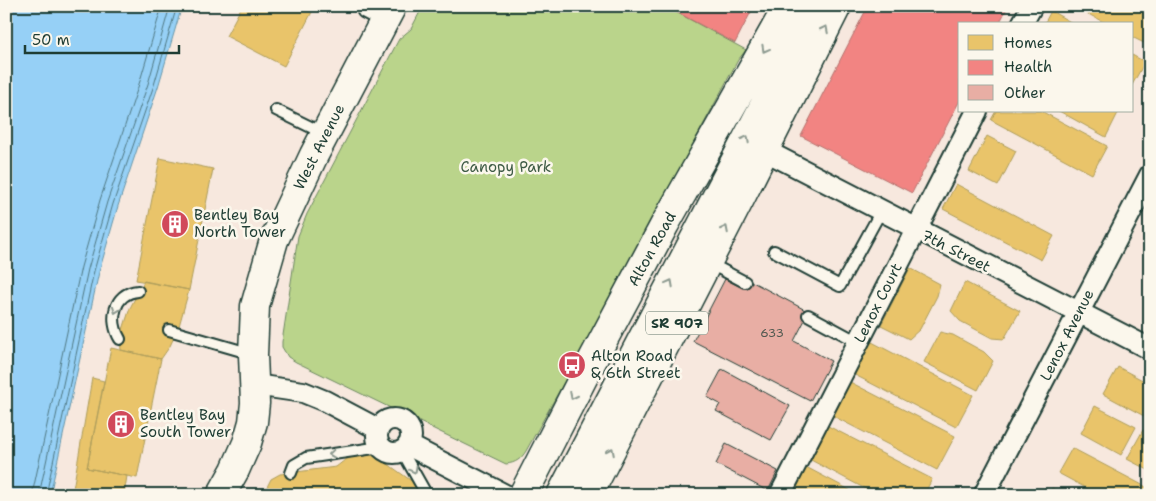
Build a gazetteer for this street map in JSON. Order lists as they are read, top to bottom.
{
  "streets": {
    "main road": ["West Avenue", "Alton Road", "SR 907"],
    "street": ["7th Street", "Lenox Court", "Lenox Avenue"]
  },
  "crossings": [
    ["7th Street", "Lenox Court"],
    ["7th Street", "SR 907"],
    ["7th Street", "Lenox Avenue"]
  ],
  "parks": ["Canopy Park"],
  "places": {
    "building": ["Bentley Bay North Tower", "Bentley Bay South Tower"],
    "bus stop": ["Alton Road & 6th Street"]
  },
  "house_numbers": ["633"],
  "legend": ["Homes", "Health", "Other"],
  "scale_bar": "50 m"
}
